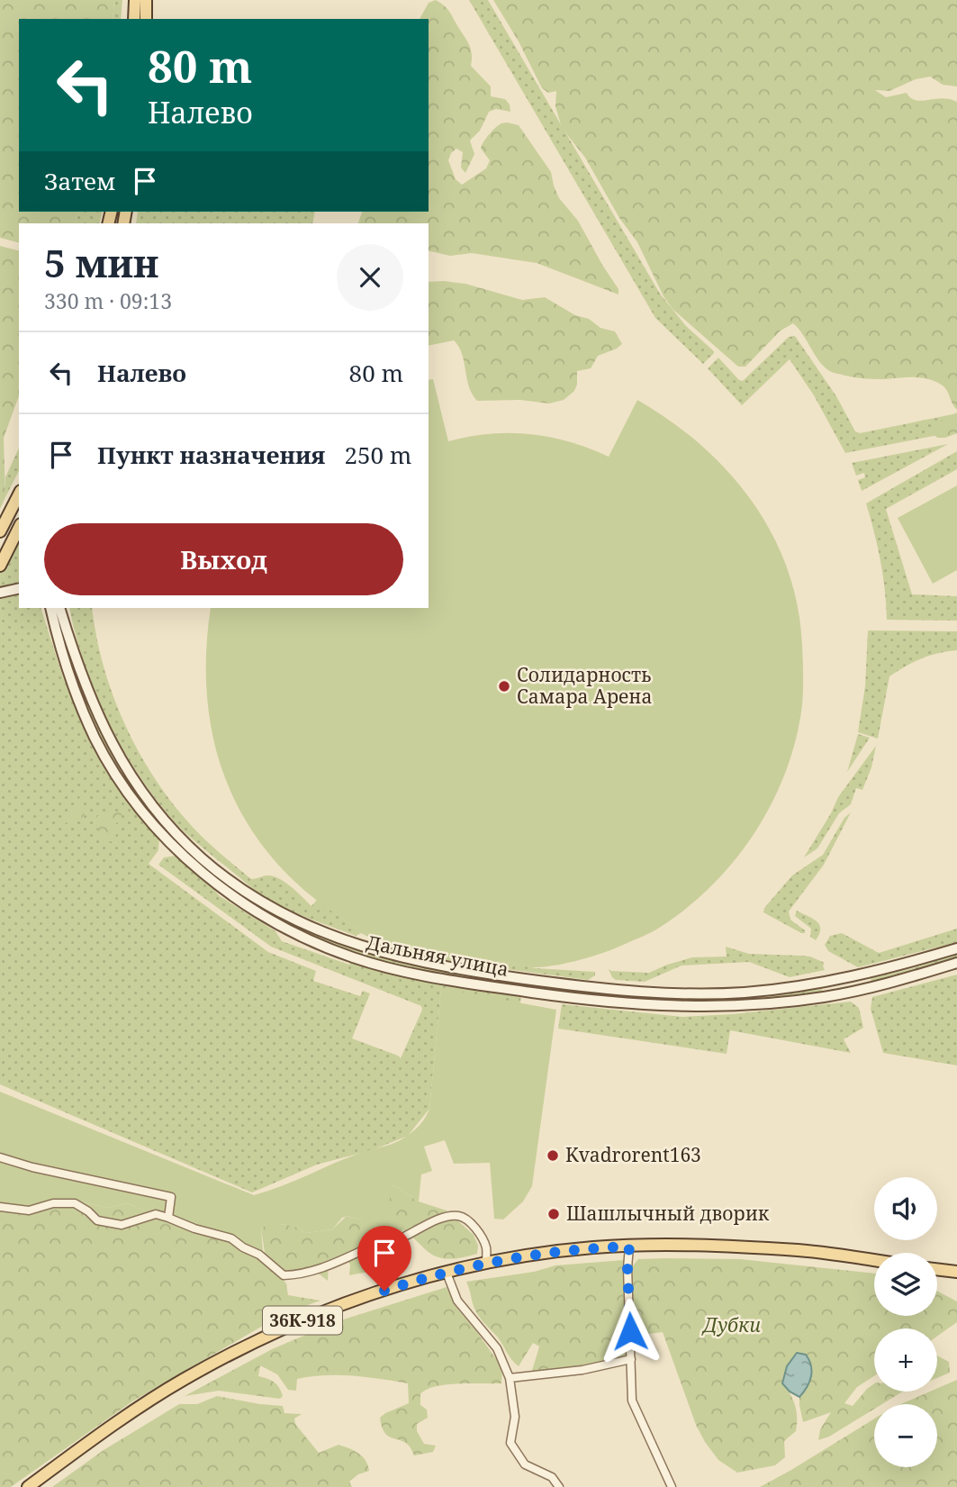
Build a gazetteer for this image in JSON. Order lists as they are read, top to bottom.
{
  "streets": {
    "main road": ["Дальняя улица", "36К-918"]
  },
  "parks": ["Дубки"],
  "places": ["Солидарность Самара Арена", "Kvadrorent163", "Шашлычный дворик"],
  "page": {
    "turn": ["80 m", "Налево"],
    "then": "Затем",
    "heading": ["5 мин", "330 m · 09:13"],
    "list": [
      {
        "name": "Налево",
        "value": "80 m"
      },
      {
        "name": "Пункт назначения",
        "value": "250 m"
      }
    ],
    "buttons": "Выход",
    "map_buttons": ["+", "−"]
  }
}
